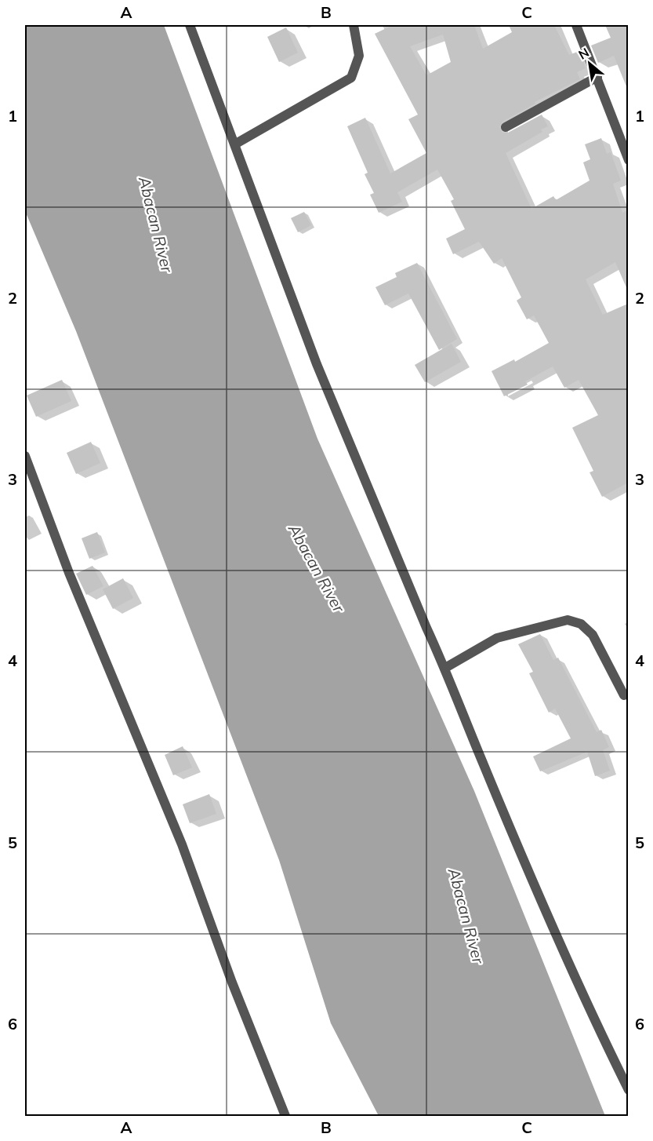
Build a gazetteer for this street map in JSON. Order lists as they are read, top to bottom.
{
  "water": ["Abacan River"],
  "north": "top left",
  "grid": {
    "columns": ["A", "B", "C"],
    "rows": [
      "1",
      "2",
      "3",
      "4",
      "5",
      "6"
    ]
  }
}
